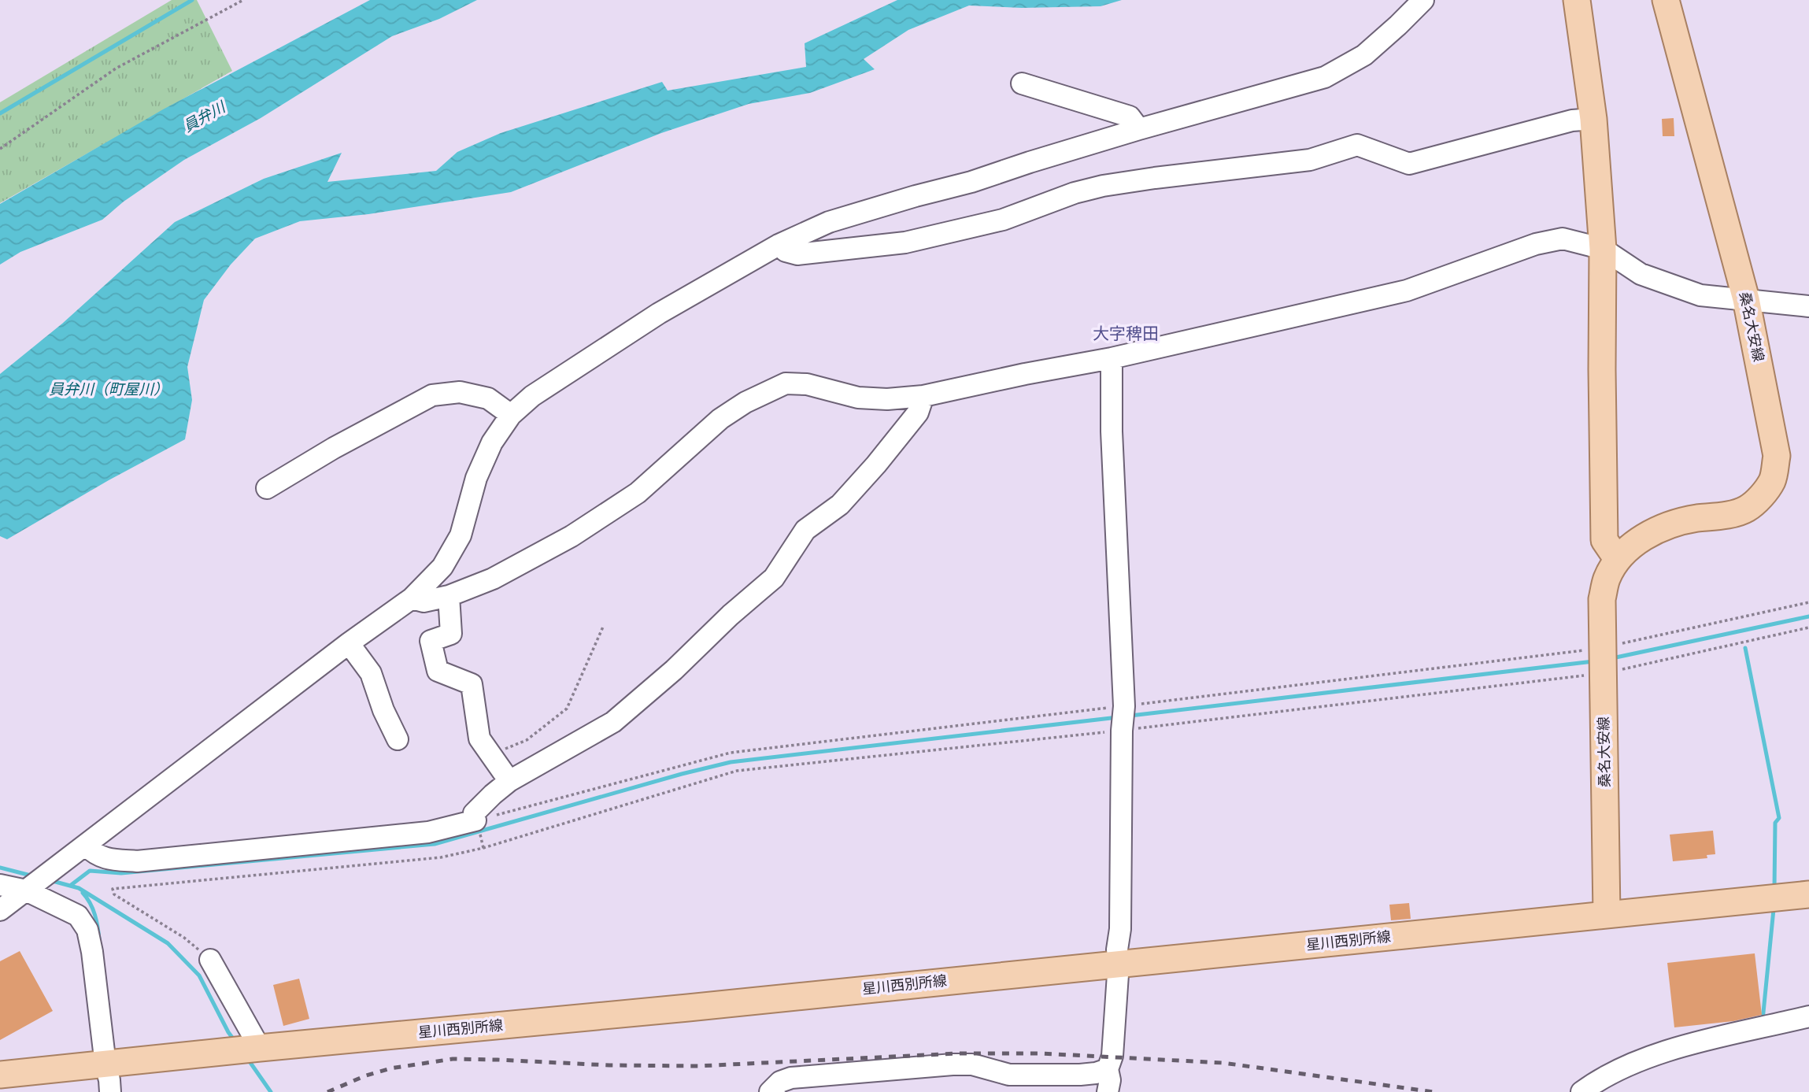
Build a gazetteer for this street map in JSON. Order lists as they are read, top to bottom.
{
  "streets": {
    "main road": ["桑名大安線", "星川西別所線"]
  },
  "crossings": [
    ["桑名大安線", "星川西別所線"]
  ],
  "districts": ["大字稗田"],
  "water": ["員弁川", "員弁川（町屋川）"]
}
